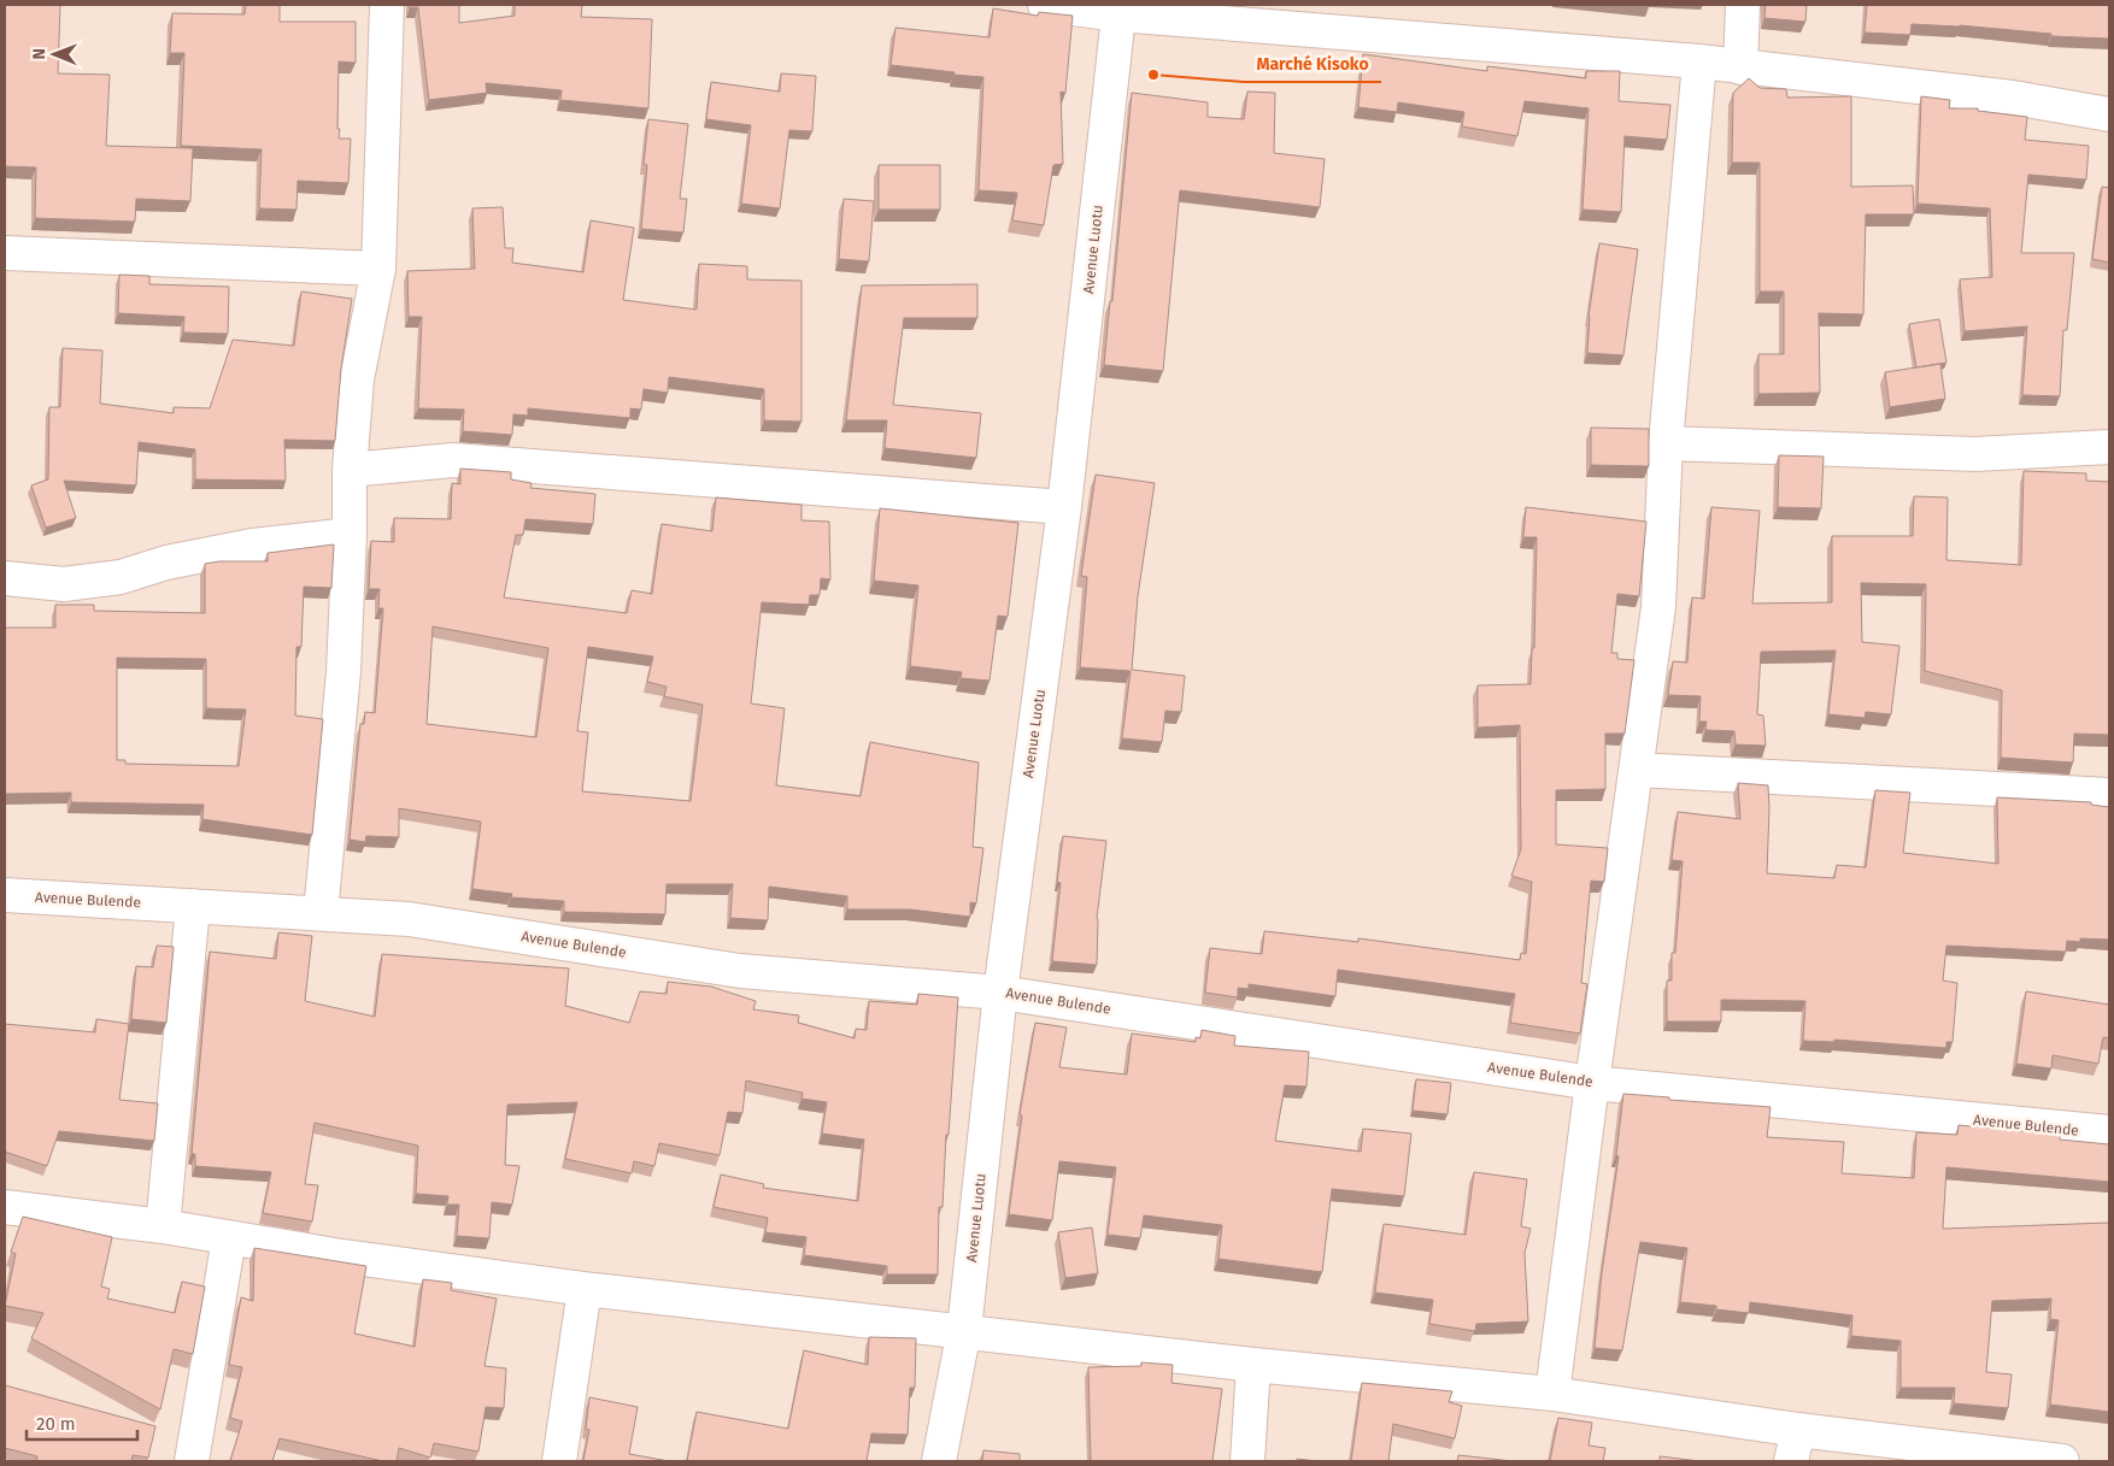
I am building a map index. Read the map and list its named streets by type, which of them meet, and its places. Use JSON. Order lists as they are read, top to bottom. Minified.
{"streets":{"street":["Avenue Luotu","Avenue Bulende"]},"crossings":[["Avenue Luotu","Avenue Bulende"]],"places":["Marché Kisoko"],"scale_bar":"20 m","north":"left"}
